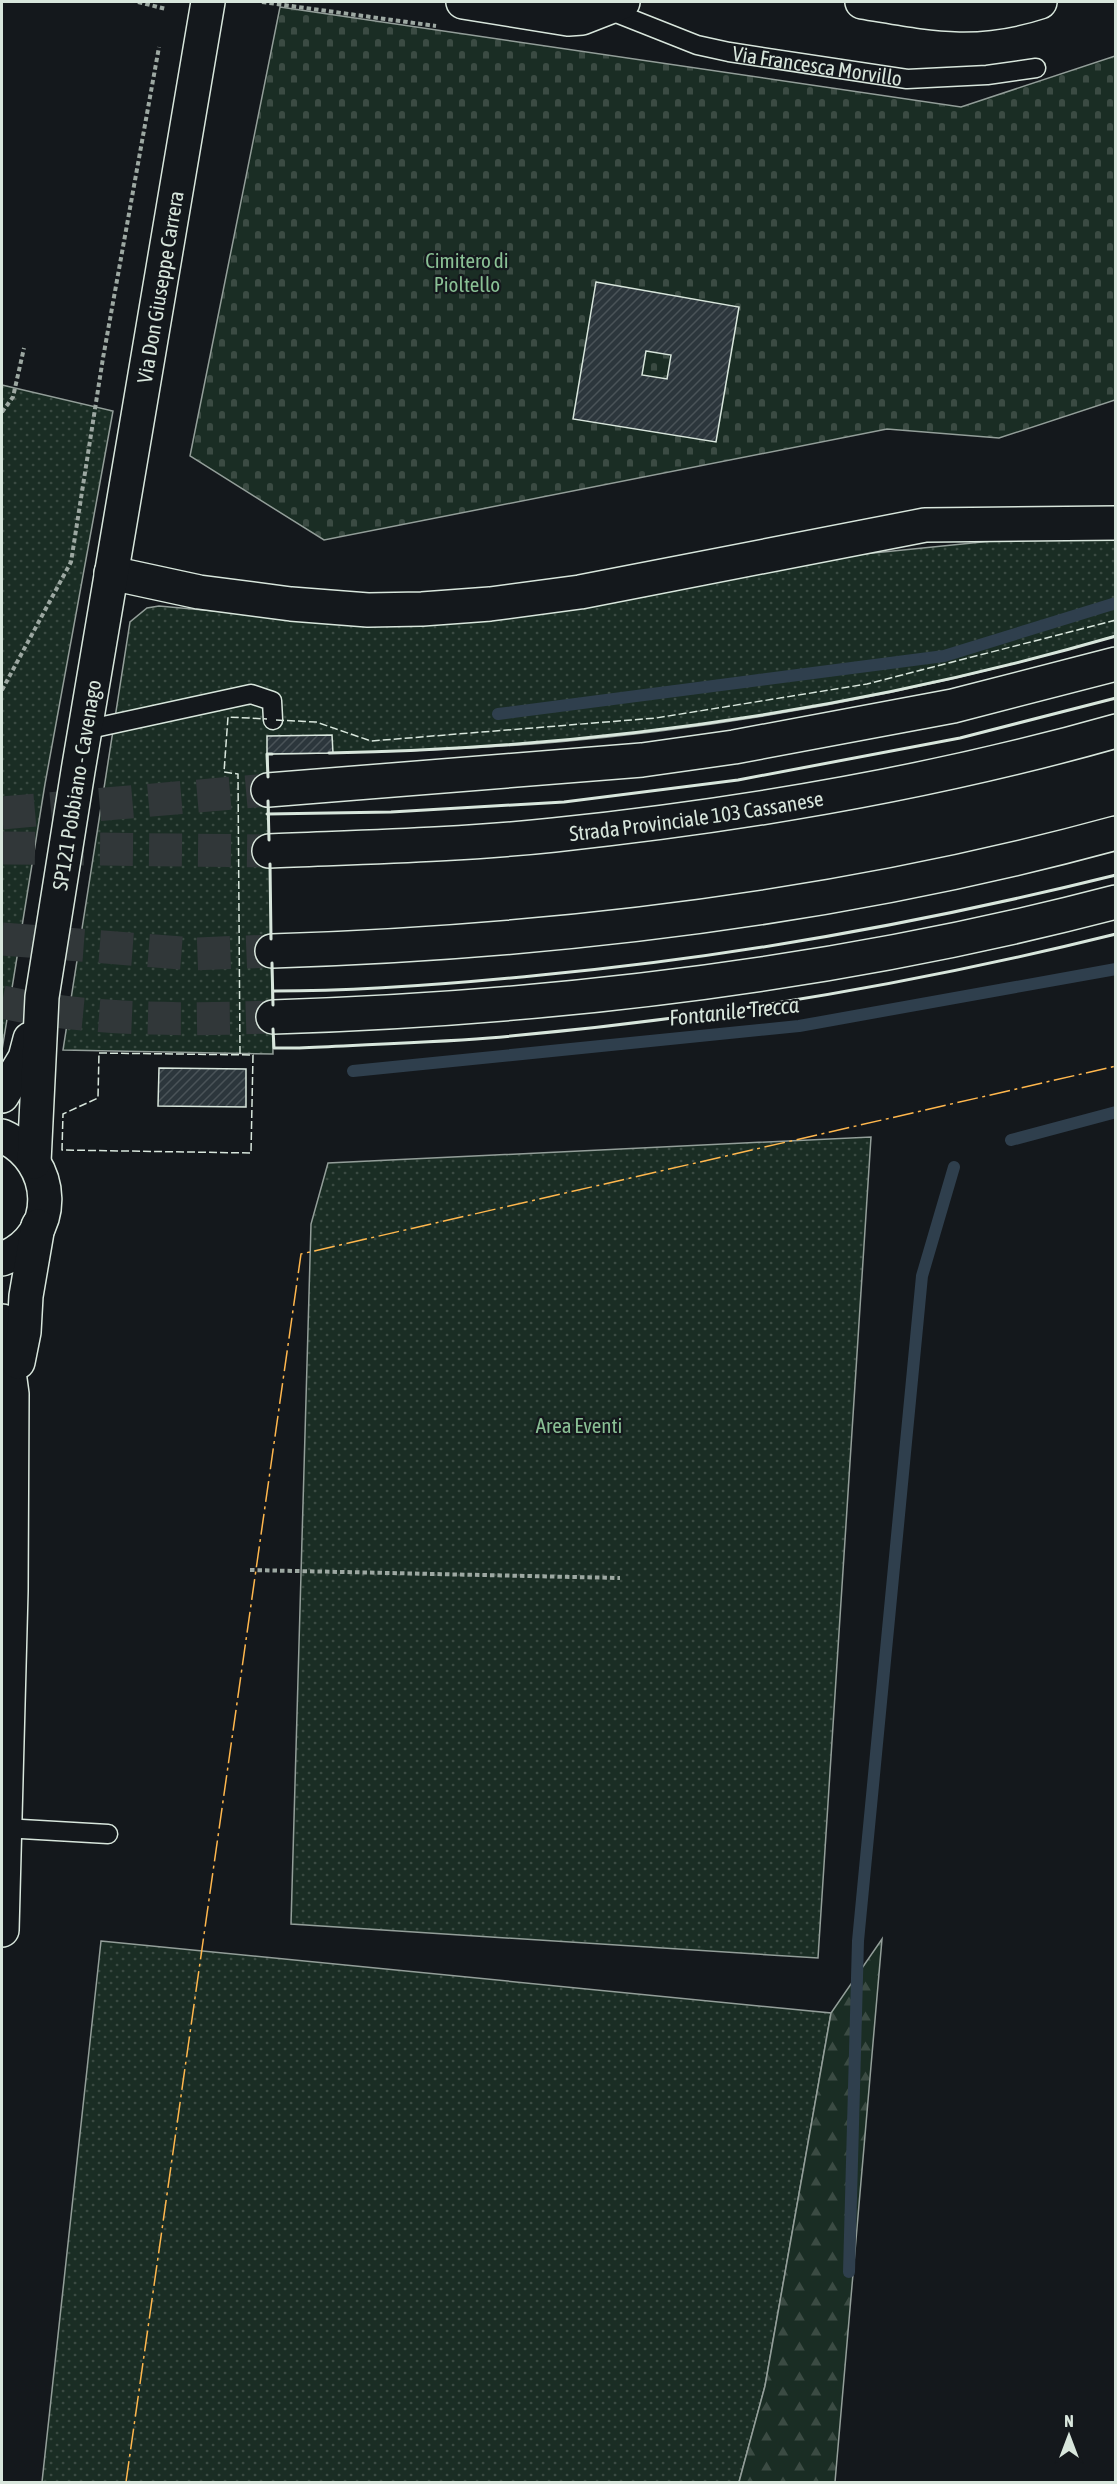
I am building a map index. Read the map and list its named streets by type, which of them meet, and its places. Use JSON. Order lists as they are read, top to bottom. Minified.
{"streets":{"main road":["Via Francesca Morvillo","Via Don Giuseppe Carrera","SP121 Pobbiano - Cavenago","Strada Provinciale 103 Cassanese"]},"crossings":[["Via Don Giuseppe Carrera","SP121 Pobbiano - Cavenago"]],"water":["Fontanile Trecca"],"parks":["Cimitero di Pioltello","Area Eventi"],"north":"top"}
